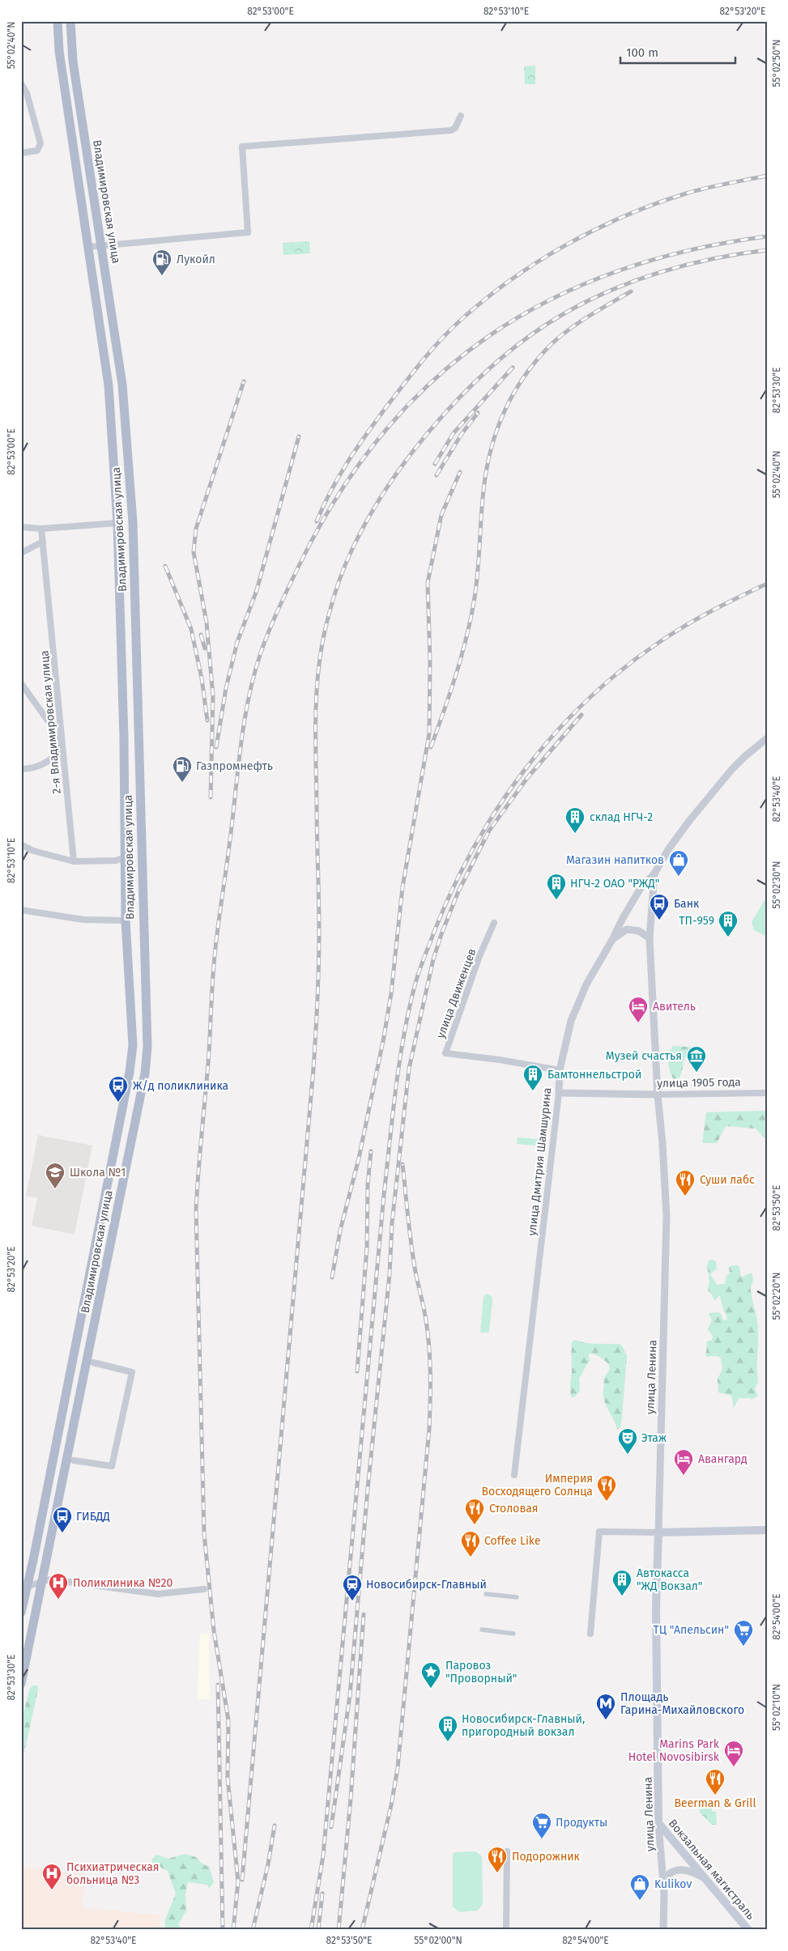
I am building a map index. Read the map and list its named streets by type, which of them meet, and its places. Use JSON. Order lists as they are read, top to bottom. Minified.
{"streets":{"main road":["Владимировская улица","улица Ленина","Вокзальная магистраль"],"street":["2-я Владимировская улица","улица Движенцев","улица 1905 года","улица Дмитрия Шамшурина"]},"crossings":[["улица Движенцев","улица Дмитрия Шамшурина"],["улица 1905 года","улица Дмитрия Шамшурина"],["улица 1905 года","улица Ленина"],["улица Дмитрия Шамшурина","улица Ленина"],["улица Ленина","Вокзальная магистраль"]],"places":{"fuel station":["Лукойл","Газпромнефть"],"building":["склад НГЧ-2","НГЧ-2 ОАО \"РЖД\"","ТП-959","Бамтоннельстрой","Автокасса \"ЖД Вокзал\"","Новосибирск-Главный, пригородный вокзал"],"shop":["Магазин напитков","Kulikov"],"bus stop":["Банк","Ж/д поликлиника","ГИБДД"],"hotel":["Авитель","Авангард","Marins Park Hotel Novosibirsk"],"museum":["Музей счастья"],"school or university":["Школа №1"],"restaurant":["Суши лабс","Империя Восходящего Солнца","Столовая","Coffee Like","Beerman & Grill","Подорожник"],"theatre":["Этаж"],"hospital":["Поликлиника №20","Психиатрическая больница №3"],"station":["Новосибирск-Главный"],"supermarket":["ТЦ \"Апельсин\"","Продукты"],"place":["Паровоз \"Проворный\""],"metro station":["Площадь Гарина-Михайловского"]},"scale_bar":"100 m","coordinates":["82°53'00\"E","82°53'10\"E","82°53'20\"E","55°02'40\"N","55°02'50\"N","82°53'30\"E","82°53'40\"E","55°02'30\"N","82°53'50\"E","55°02'20\"N","82°54'00\"E","55°02'10\"N","55°02'00\"N"]}
